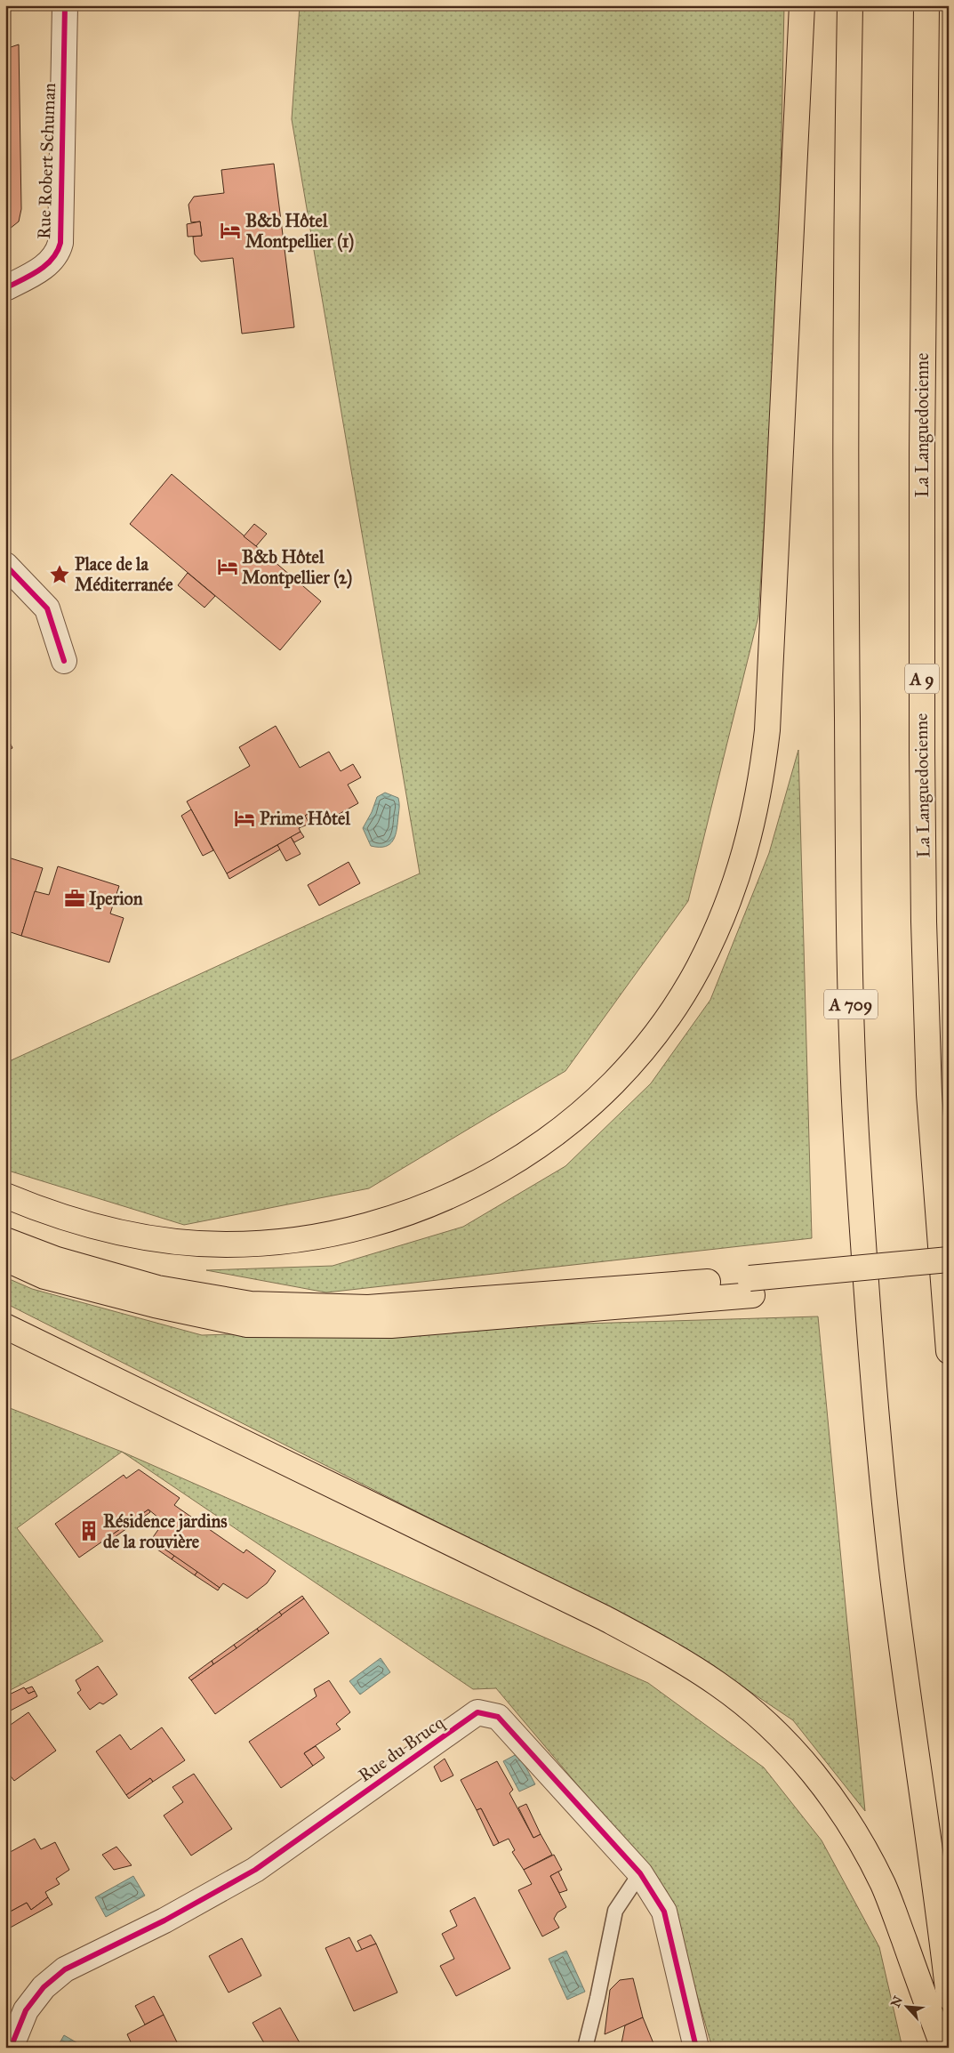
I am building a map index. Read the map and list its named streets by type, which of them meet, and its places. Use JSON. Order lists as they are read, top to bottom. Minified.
{"streets":{"main road":["La Languedocienne","A 9","A 709"],"street":["Rue Robert Schuman","Rue du Brucq"]},"places":{"hotel":["B&b Hôtel Montpellier (1)","B&b Hôtel Montpellier (2)","Prime Hôtel"],"place":["Place de la Méditerranée"],"office":["Iperion"],"building":["Résidence jardins de la rouvière"]},"north":"top left"}
